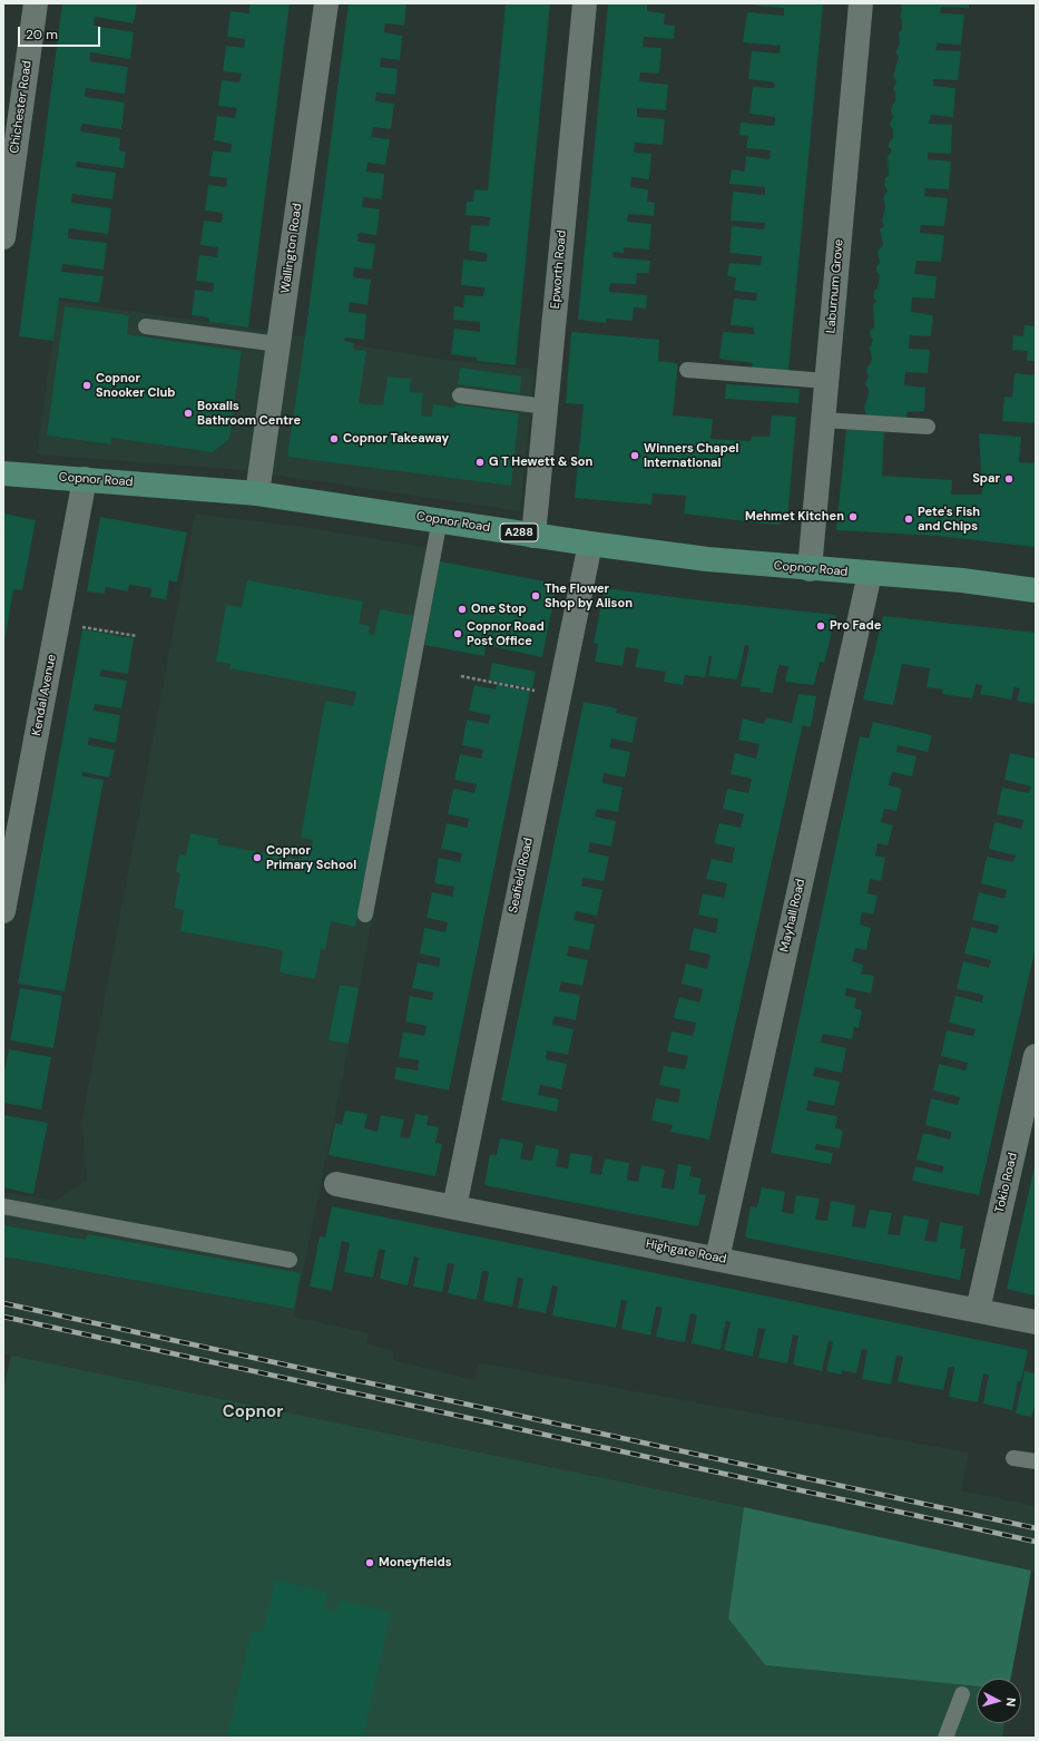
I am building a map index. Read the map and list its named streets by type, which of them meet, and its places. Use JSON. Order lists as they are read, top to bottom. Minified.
{"streets":{"main road":["Copnor Road","A288"],"street":["Chichester Road","Wallington Road","Epworth Road","Laburnum Grove","Kendal Avenue","Seafield Road","Mayhall Road","Tokio Road","Highgate Road"]},"crossings":[["Wallington Road","Copnor Road"],["Epworth Road","Copnor Road"],["Laburnum Grove","Copnor Road"],["Copnor Road","Kendal Avenue"],["Copnor Road","Seafield Road"],["Copnor Road","Mayhall Road"],["Seafield Road","Highgate Road"],["Mayhall Road","Highgate Road"],["Tokio Road","Highgate Road"]],"districts":["Copnor"],"places":["Copnor Snooker Club","Boxalls Bathroom Centre","Copnor Takeaway","Winners Chapel International","G T Hewett & Son","Spar","Mehmet Kitchen","Pete's Fish and Chips","The Flower Shop by Alison","One Stop","Pro Fade","Copnor Road Post Office","Copnor Primary School","Moneyfields"],"scale_bar":"20 m","north":"right"}
